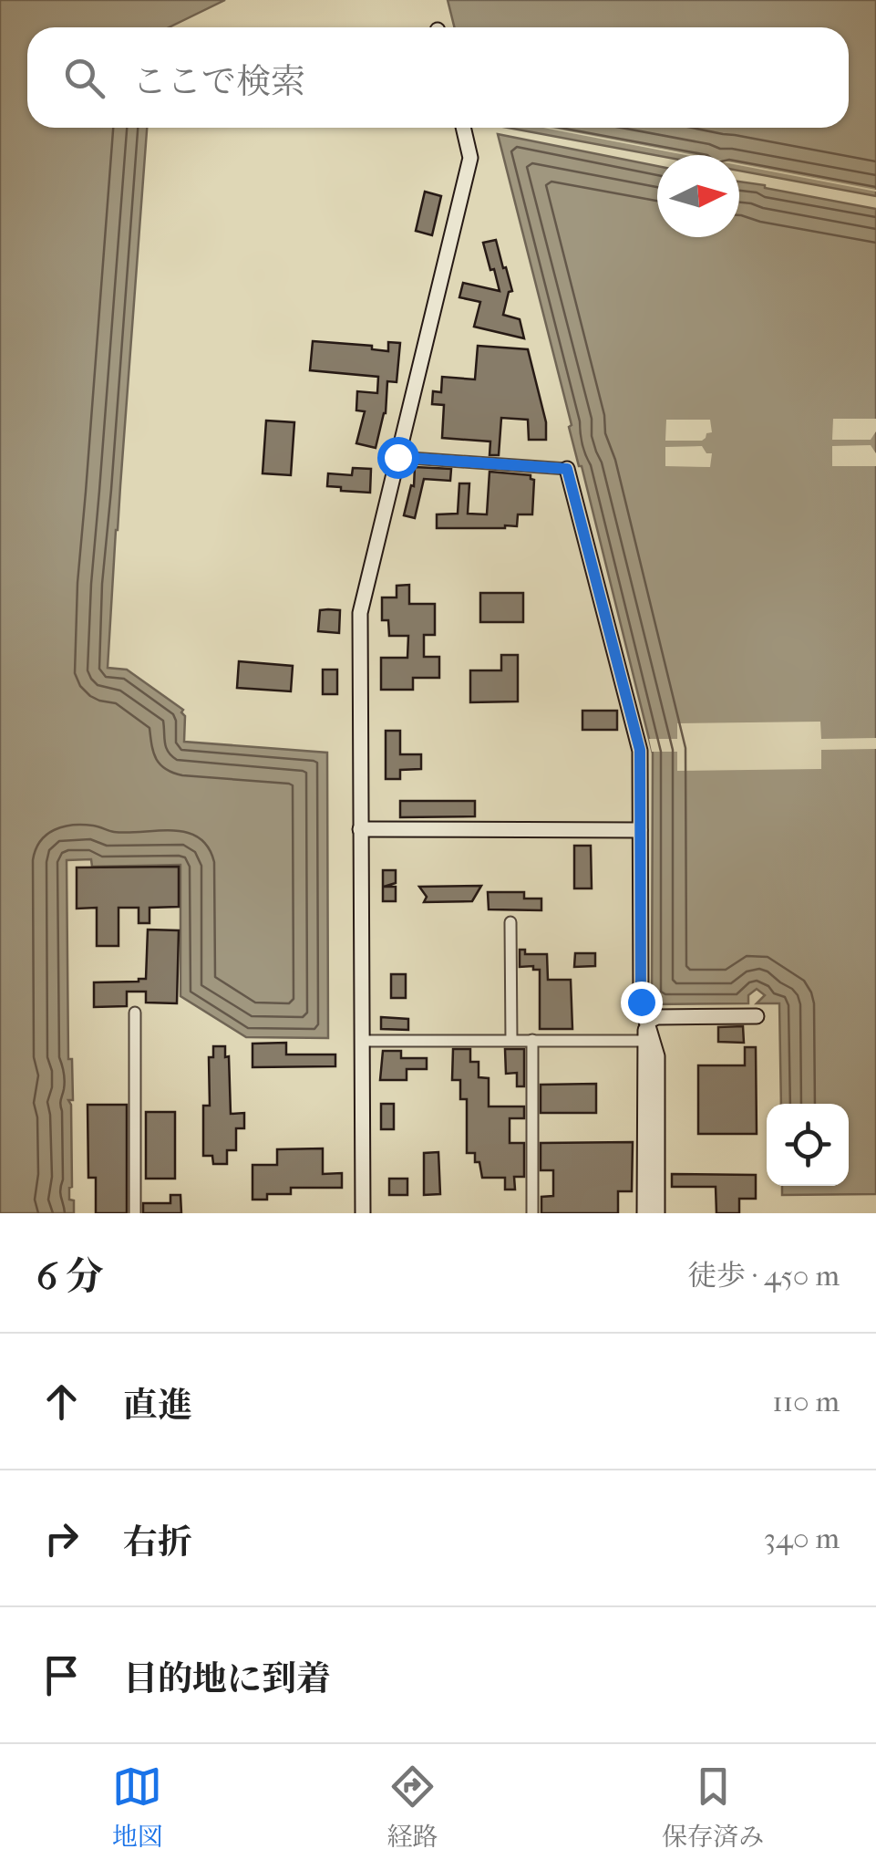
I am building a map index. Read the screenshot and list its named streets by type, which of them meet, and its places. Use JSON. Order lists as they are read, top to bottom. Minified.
{"north":"right","page":{"search":"ここで検索","heading":["6 分","徒歩 · 450 m"],"list":[["直進","110 m"],["右折","340 m"],"目的地に到着"],"nav":["地図","経路","保存済み"]}}
